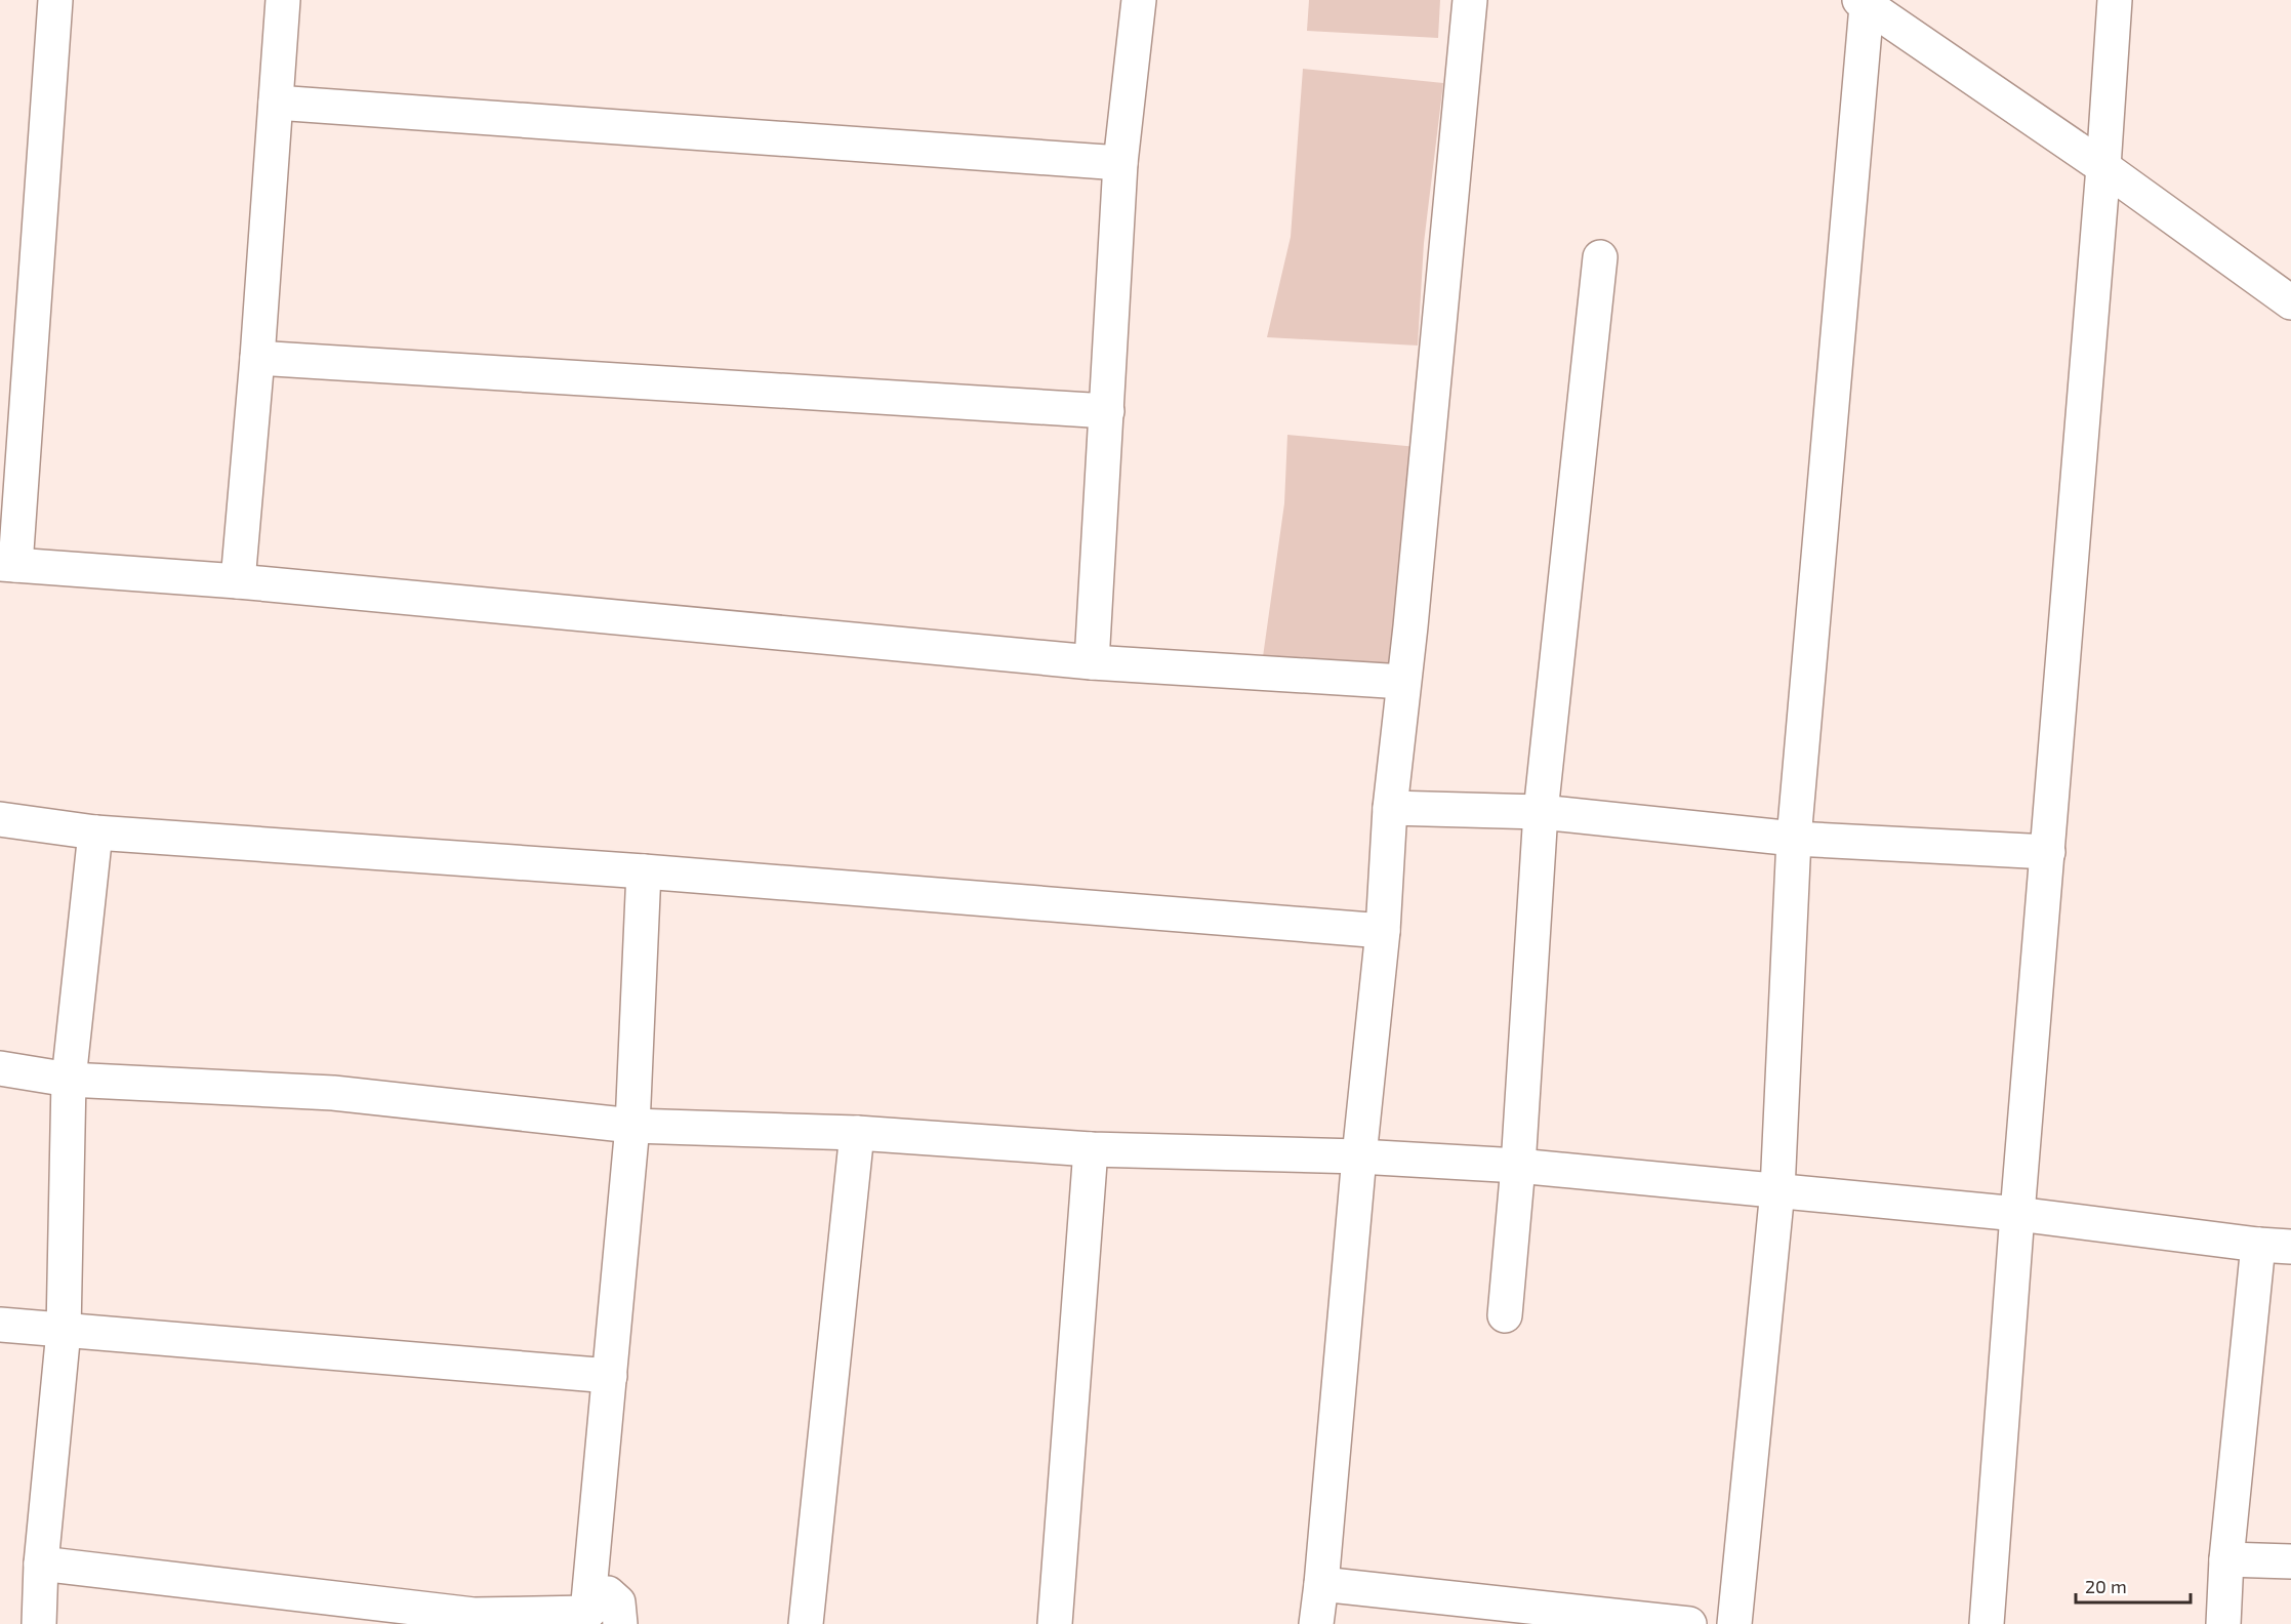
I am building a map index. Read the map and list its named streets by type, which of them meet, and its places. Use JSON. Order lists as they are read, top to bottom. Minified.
{"scale_bar":"20 m"}
